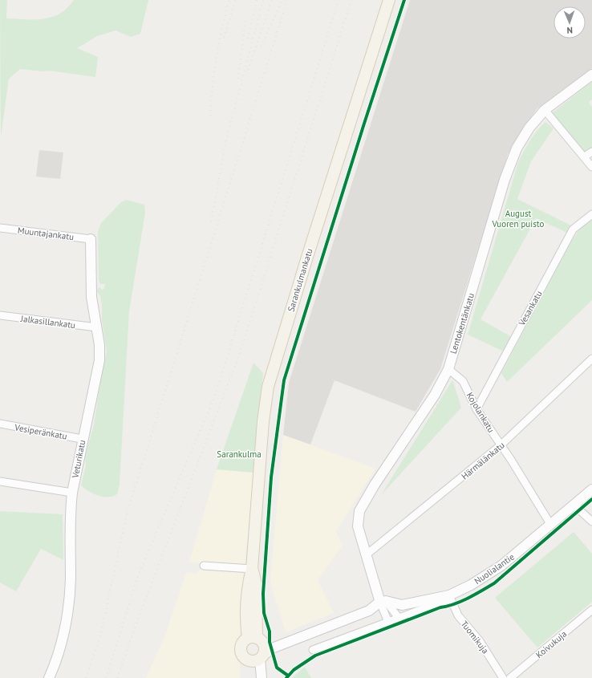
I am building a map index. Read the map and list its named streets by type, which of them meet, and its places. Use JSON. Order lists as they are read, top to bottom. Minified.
{"streets":{"main road":["Sarankulmankatu"],"street":["Muuntajankatu","Vesankatu","Jalkasillankatu","Lentokentänkatu","Kojolankatu","Vesiperänkatu","Veturikatu","Härmälänkatu","Nuolialantie","Tuomikuja","Koivukuja"]},"crossings":[["Muuntajankatu","Veturikatu"],["Vesankatu","Kojolankatu"],["Jalkasillankatu","Veturikatu"],["Lentokentänkatu","Kojolankatu"],["Lentokentänkatu","Härmälänkatu"],["Lentokentänkatu","Nuolialantie"],["Kojolankatu","Härmälänkatu"],["Kojolankatu","Nuolialantie"],["Vesiperänkatu","Veturikatu"],["Nuolialantie","Tuomikuja"]],"parks":["August Vuoren puisto","Sarankulma"],"north":"bottom"}
